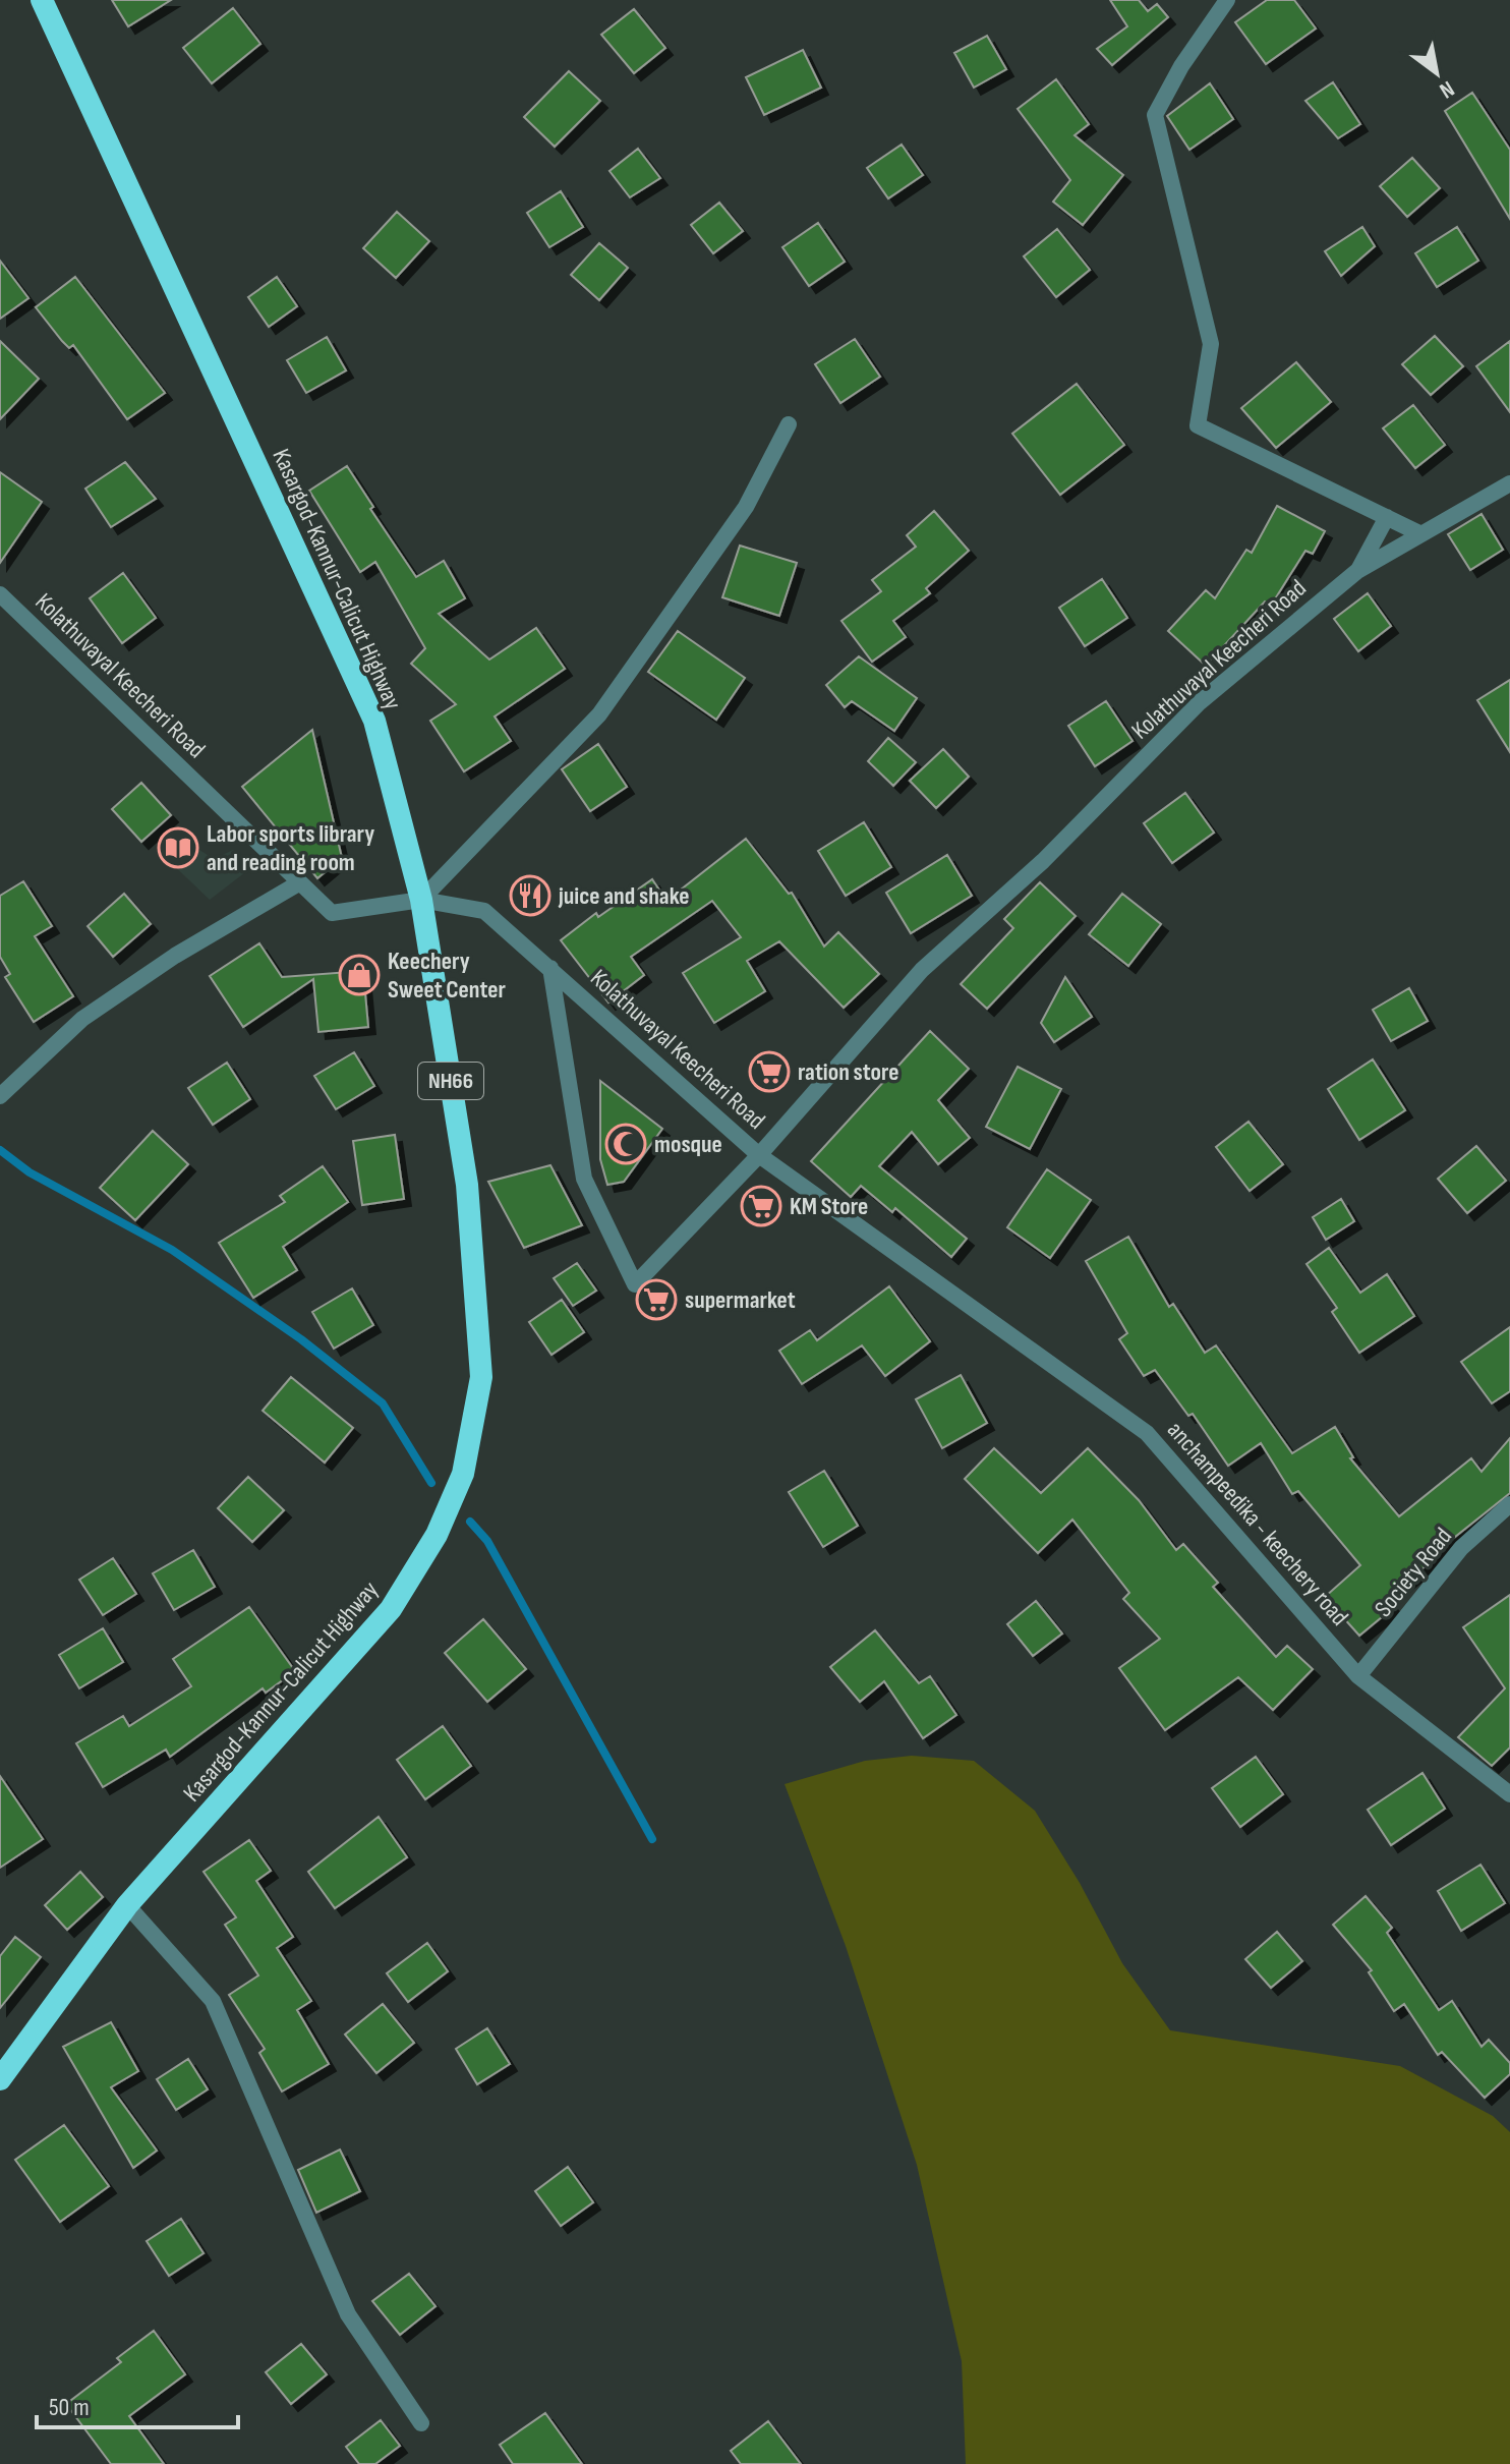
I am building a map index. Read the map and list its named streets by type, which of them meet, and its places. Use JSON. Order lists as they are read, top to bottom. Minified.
{"streets":{"highway":["Kasargod-Kannur-Calicut Highway","NH66"],"street":["Kolathuvayal Keecheri Road","anchampeedika - keechery road","Society Road"]},"crossings":[["Kasargod-Kannur-Calicut Highway","Kolathuvayal Keecheri Road"],["Kolathuvayal Keecheri Road","anchampeedika - keechery road"],["anchampeedika - keechery road","Society Road"]],"places":{"library":["Labor sports library and reading room"],"restaurant":["juice and shake"],"shop":["Keechery Sweet Center"],"supermarket":["ration store","KM Store","supermarket"],"mosque":["mosque"]},"scale_bar":"50 m","north":"bottom right"}
